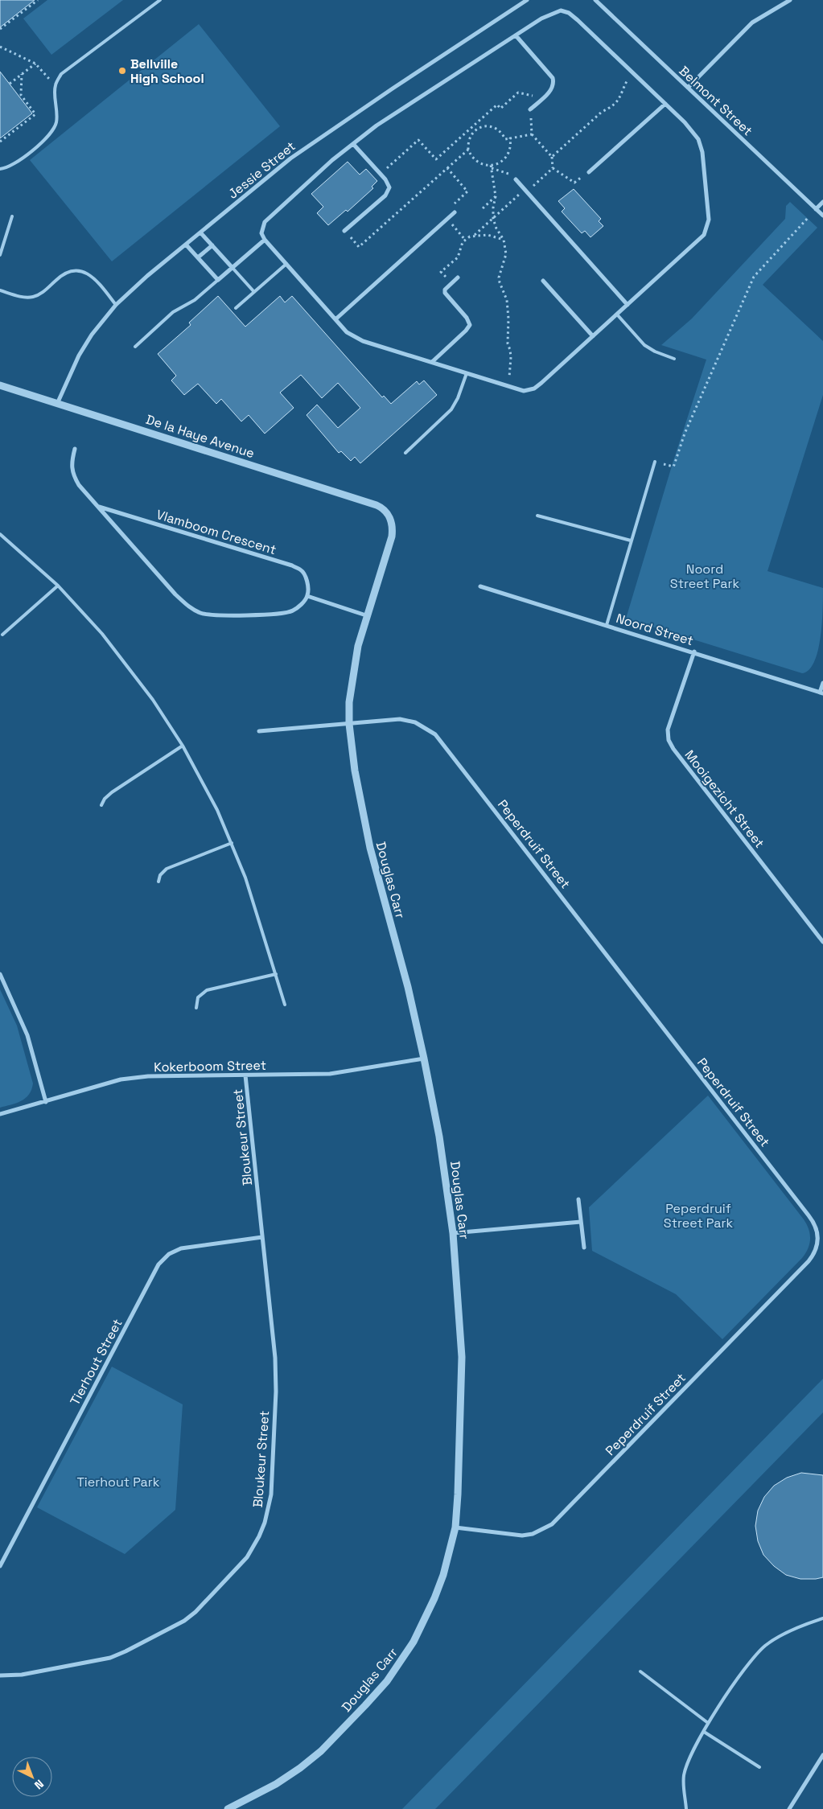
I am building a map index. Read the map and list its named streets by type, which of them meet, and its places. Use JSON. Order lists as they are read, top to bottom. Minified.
{"streets":{"street":["Belmont Street","Jessie Street","De la Haye Avenue","Vlamboom Crescent","Noord Street","Mooigezicht Street","Peperdruif Street","Douglas Carr","Kokerboom Street","Bloukeur Street","Tierhout Street"]},"crossings":[["Jessie Street","De la Haye Avenue"],["De la Haye Avenue","Douglas Carr"],["Noord Street","Mooigezicht Street"],["Peperdruif Street","Douglas Carr"],["Douglas Carr","Kokerboom Street"],["Kokerboom Street","Bloukeur Street"],["Bloukeur Street","Tierhout Street"]],"parks":["Noord Street Park","Peperdruif Street Park","Tierhout Park"],"places":["Bellville High School"],"north":"bottom right"}
